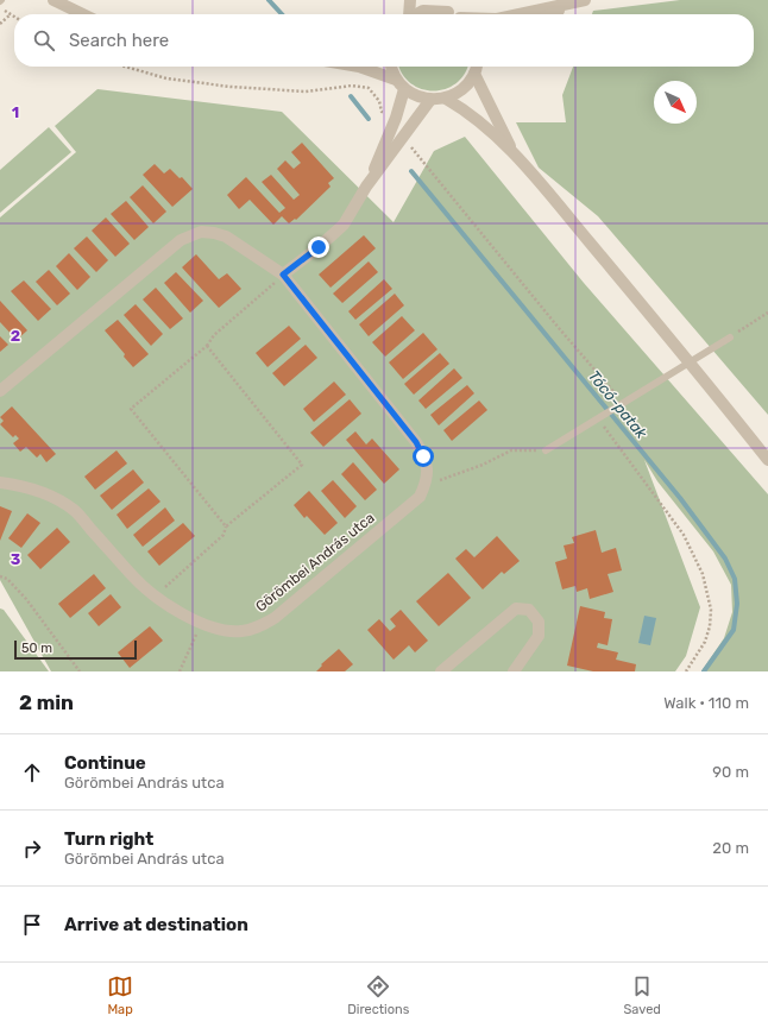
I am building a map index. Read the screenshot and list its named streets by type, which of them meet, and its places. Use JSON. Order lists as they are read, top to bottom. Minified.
{"streets":{"street":["Görömbei András utca"]},"water":["Tócó-patak"],"scale_bar":"50 m","north":"bottom right","page":{"search":"Search here","scale":"50 m","heading":["2 min","Walk · 110 m"],"list":[["Continue","Görömbei András utca","90 m"],["Turn right","Görömbei András utca","20 m"],"Arrive at destination"],"nav":["Map","Directions","Saved"]},"grid":{"rows":["1","2","3"]}}
